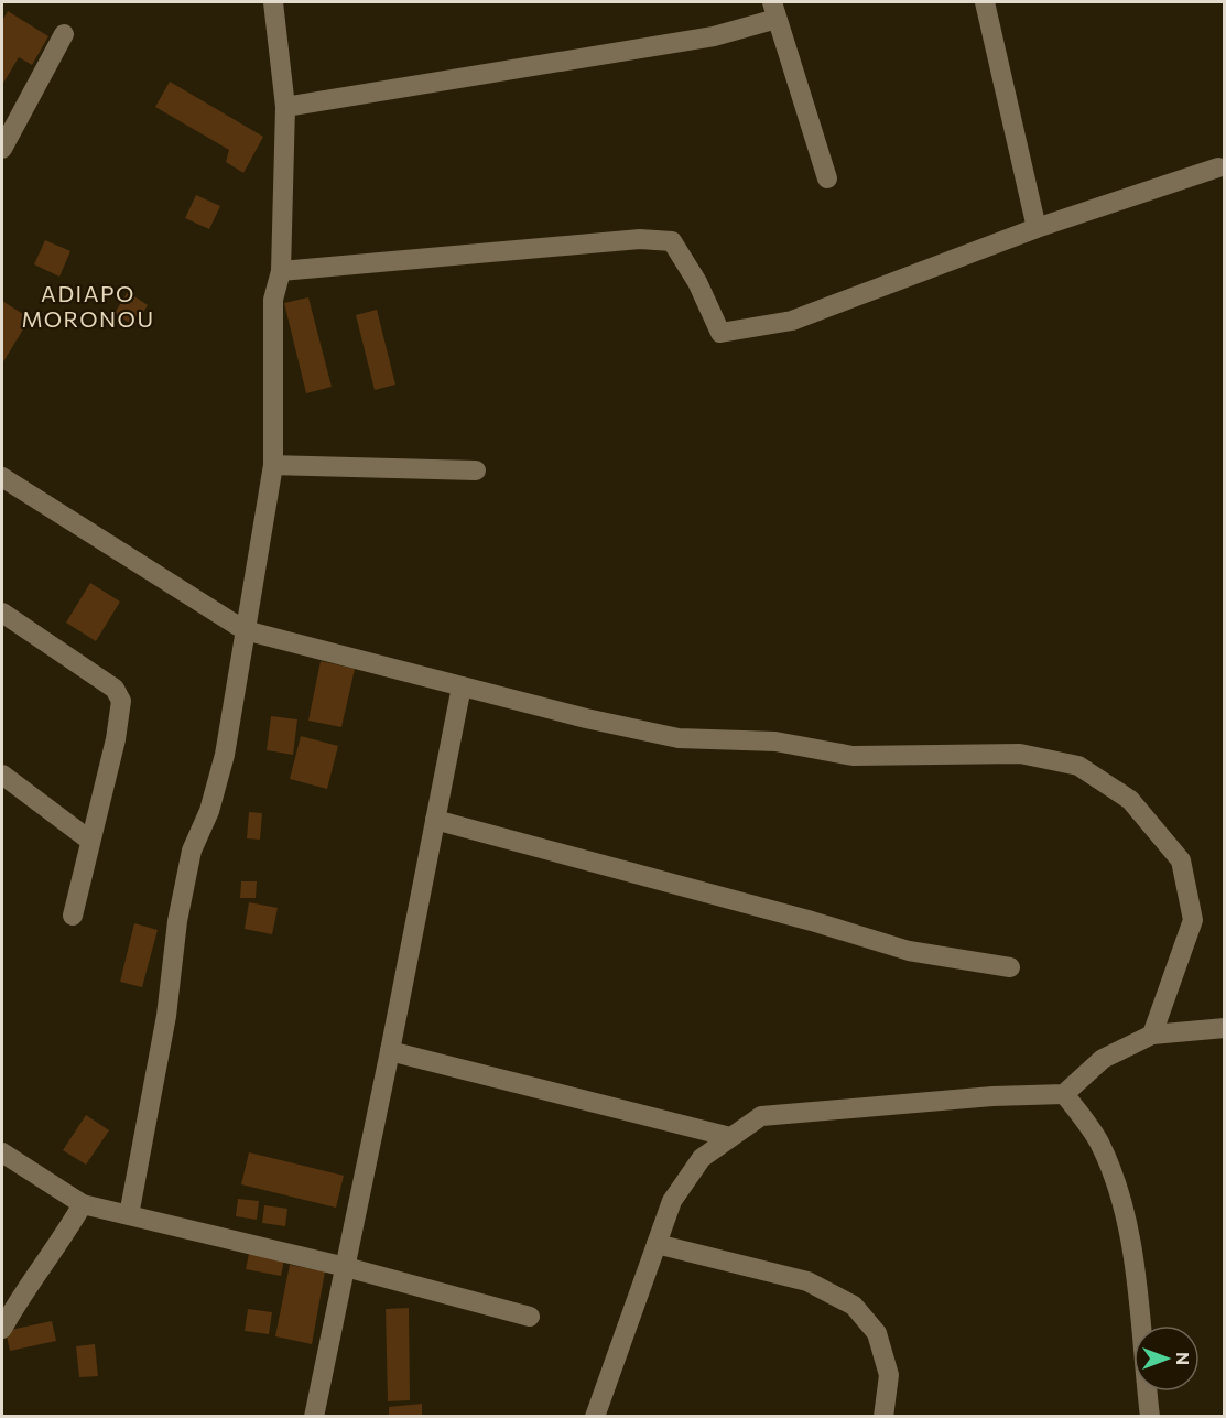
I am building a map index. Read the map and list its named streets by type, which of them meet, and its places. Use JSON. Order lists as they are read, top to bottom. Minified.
{"districts":["ADIAPO MORONOU"],"north":"right"}
